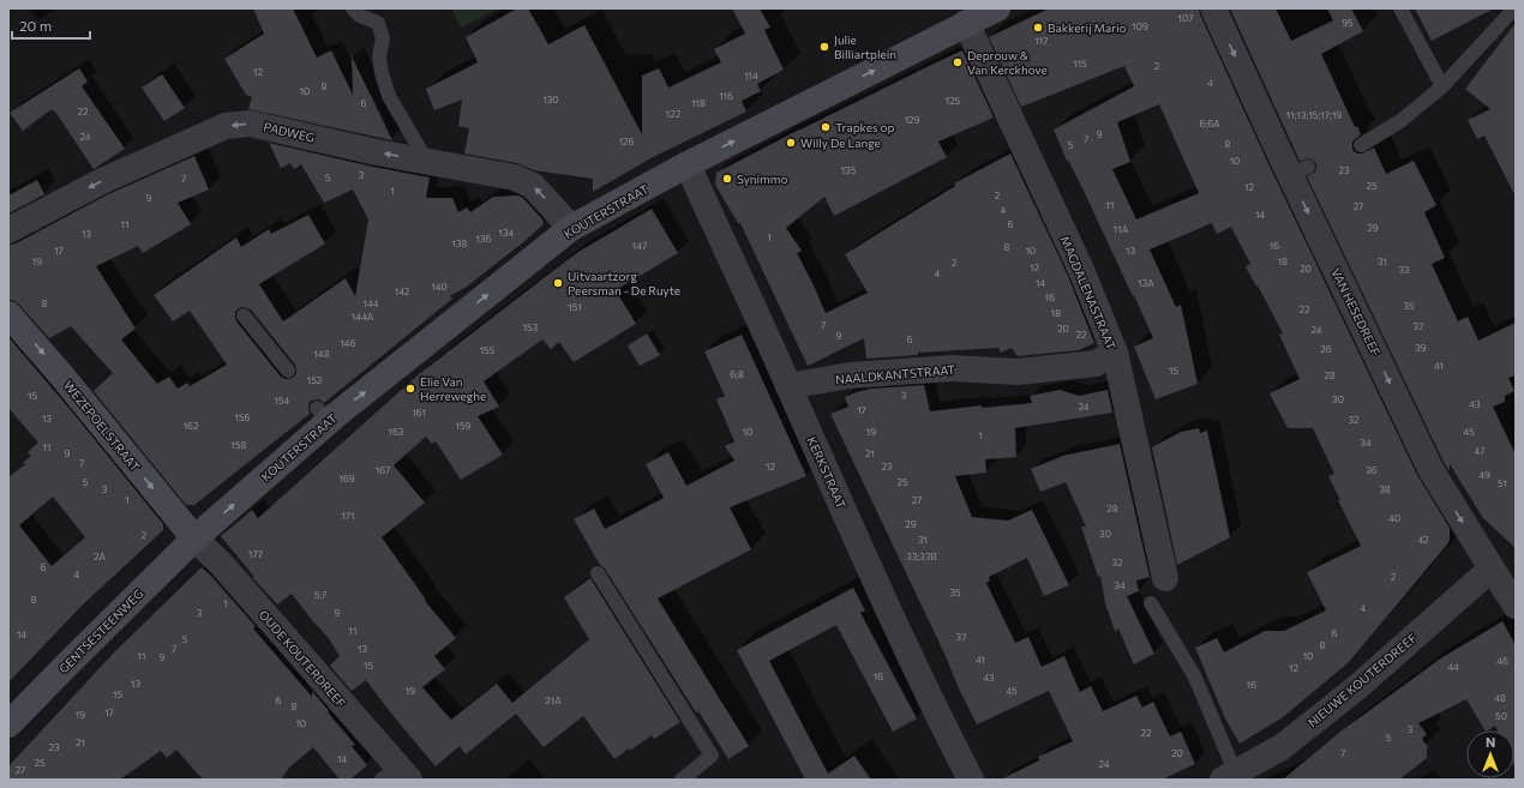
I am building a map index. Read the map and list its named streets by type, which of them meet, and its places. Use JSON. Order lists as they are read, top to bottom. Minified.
{"streets":{"street":["PADWEG","KOUTERSTRAAT","MAGDALENASTRAAT","VAN HESEDREEF","NAALDKANTSTRAAT","WEZEPOELSTRAAT","KERKSTRAAT","GENTSESTEENWEG","OUDE KOUTERDREEF","NIEUWE KOUTERDREEF"]},"crossings":[["PADWEG","KOUTERSTRAAT"],["KOUTERSTRAAT","MAGDALENASTRAAT"],["KOUTERSTRAAT","WEZEPOELSTRAAT"],["KOUTERSTRAAT","KERKSTRAAT"],["KOUTERSTRAAT","GENTSESTEENWEG"],["KOUTERSTRAAT","OUDE KOUTERDREEF"],["MAGDALENASTRAAT","NAALDKANTSTRAAT"],["VAN HESEDREEF","NIEUWE KOUTERDREEF"],["NAALDKANTSTRAAT","KERKSTRAAT"],["WEZEPOELSTRAAT","GENTSESTEENWEG"],["WEZEPOELSTRAAT","OUDE KOUTERDREEF"],["GENTSESTEENWEG","OUDE KOUTERDREEF"]],"one_way":["PADWEG","KOUTERSTRAAT","VAN HESEDREEF","WEZEPOELSTRAAT"],"places":["Bakkerij Mario","Julie Billiartplein","Deprouw & Van Kerckhove","Trapkes op","Willy De Lange","Synimmo","Uitvaartzorg Peersman - De Ruyte","Elie Van Herreweghe"],"house_numbers":["107","95","109","117","115","2","12","114","4","8","10","116","130","125","6","118","22","122","11;13;15;17;19","129","6;6A","9","24","7","126","8","5","10","135","23","3","5","7","25","12","1","2","9","11","27","4","14","11","6","29","11A","134","13","1","136","138","147","16","8","17","10","13","19","18","31","2","12","20","33","4","14","13A","140","142","16","8","144","35","151","22","18","144A","7","37","153","20","24","22","9","6","146","39","26","155","148","41","15","6;8","28","152","15","3","30","154","43","24","17","161","156","13","32","162","159","163","10","19","45","1","34","158","11","47","9","21","7","12","23","167","36","49","169","5","25","51","3","38","1","27","28","171","40","29","30","2","31","42","177","2A","33;33B","32","6","4","2","34","35","5;7","8","1","4","3","9","11","6","14","37","5","8","7","13","11","10","9","41","46","15","44","12","16","43","13","16","19","45","15","48","6","21A","8","17","19","50","10","3","22","5","21","23","20","7","14","25","24","27"],"scale_bar":"20 m","north":"top"}
